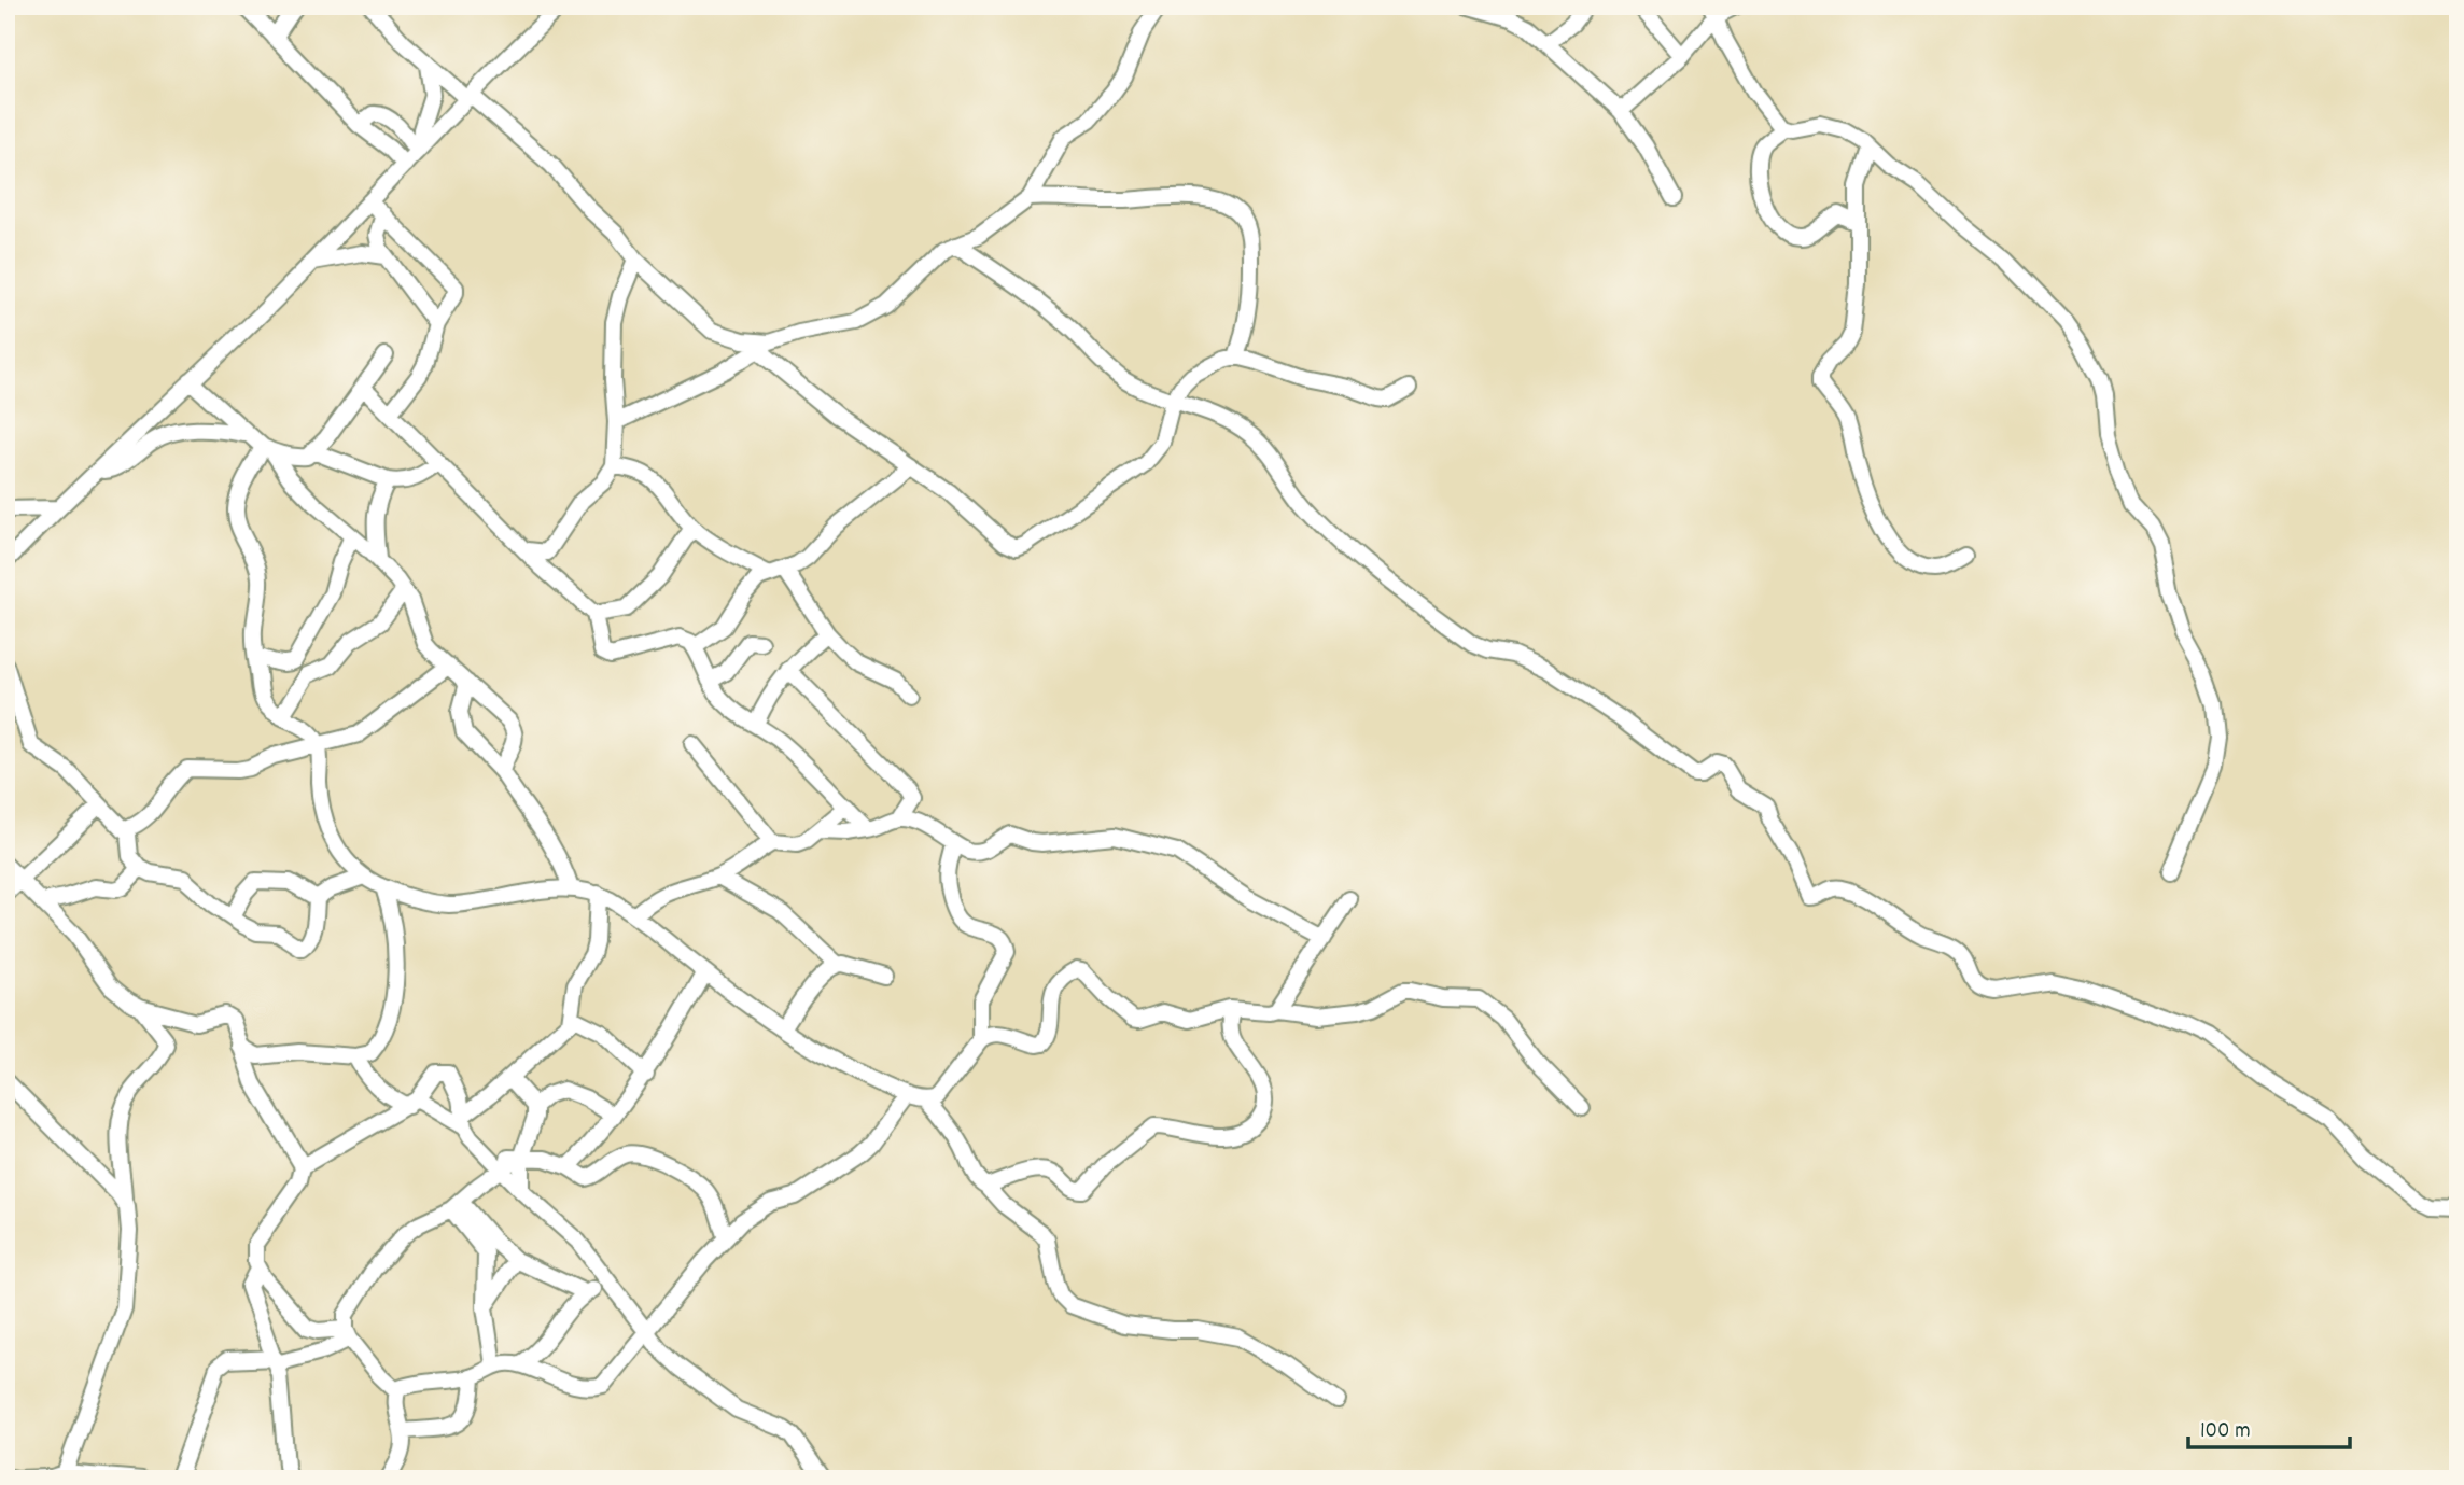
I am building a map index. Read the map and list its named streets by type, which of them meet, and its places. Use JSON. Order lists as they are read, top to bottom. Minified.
{"scale_bar":"100 m"}
